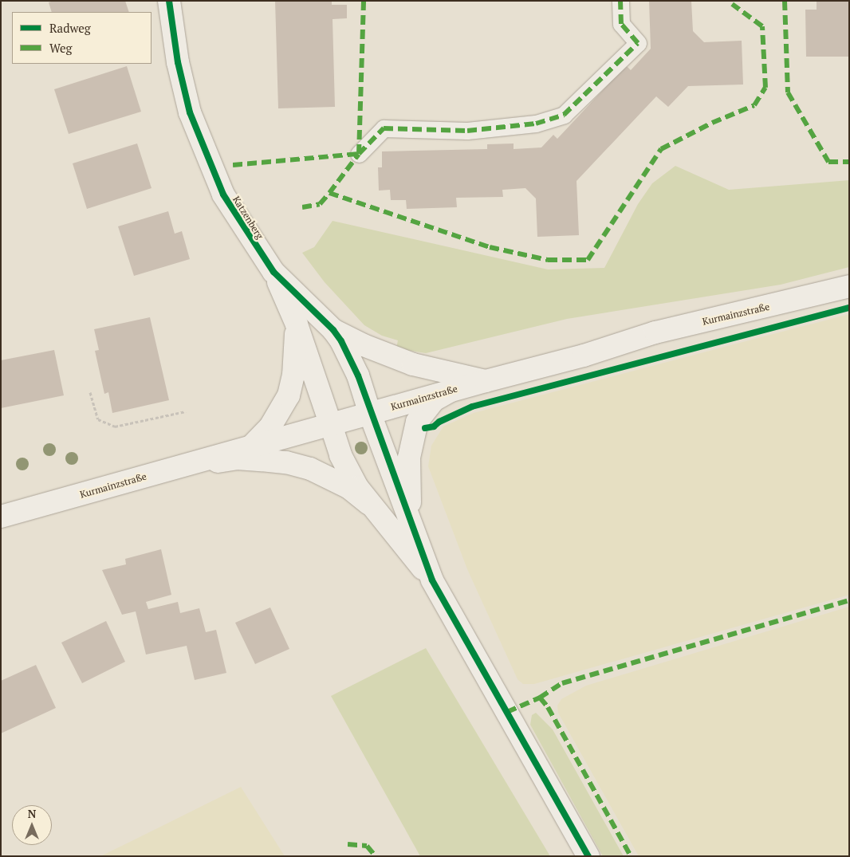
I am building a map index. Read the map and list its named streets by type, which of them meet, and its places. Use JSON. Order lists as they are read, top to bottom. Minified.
{"streets":{"street":["Katzenberg","Kurmainzstraße"]},"crossings":[["Katzenberg","Kurmainzstraße"]],"legend":["Radweg","Weg"],"north":"top"}
